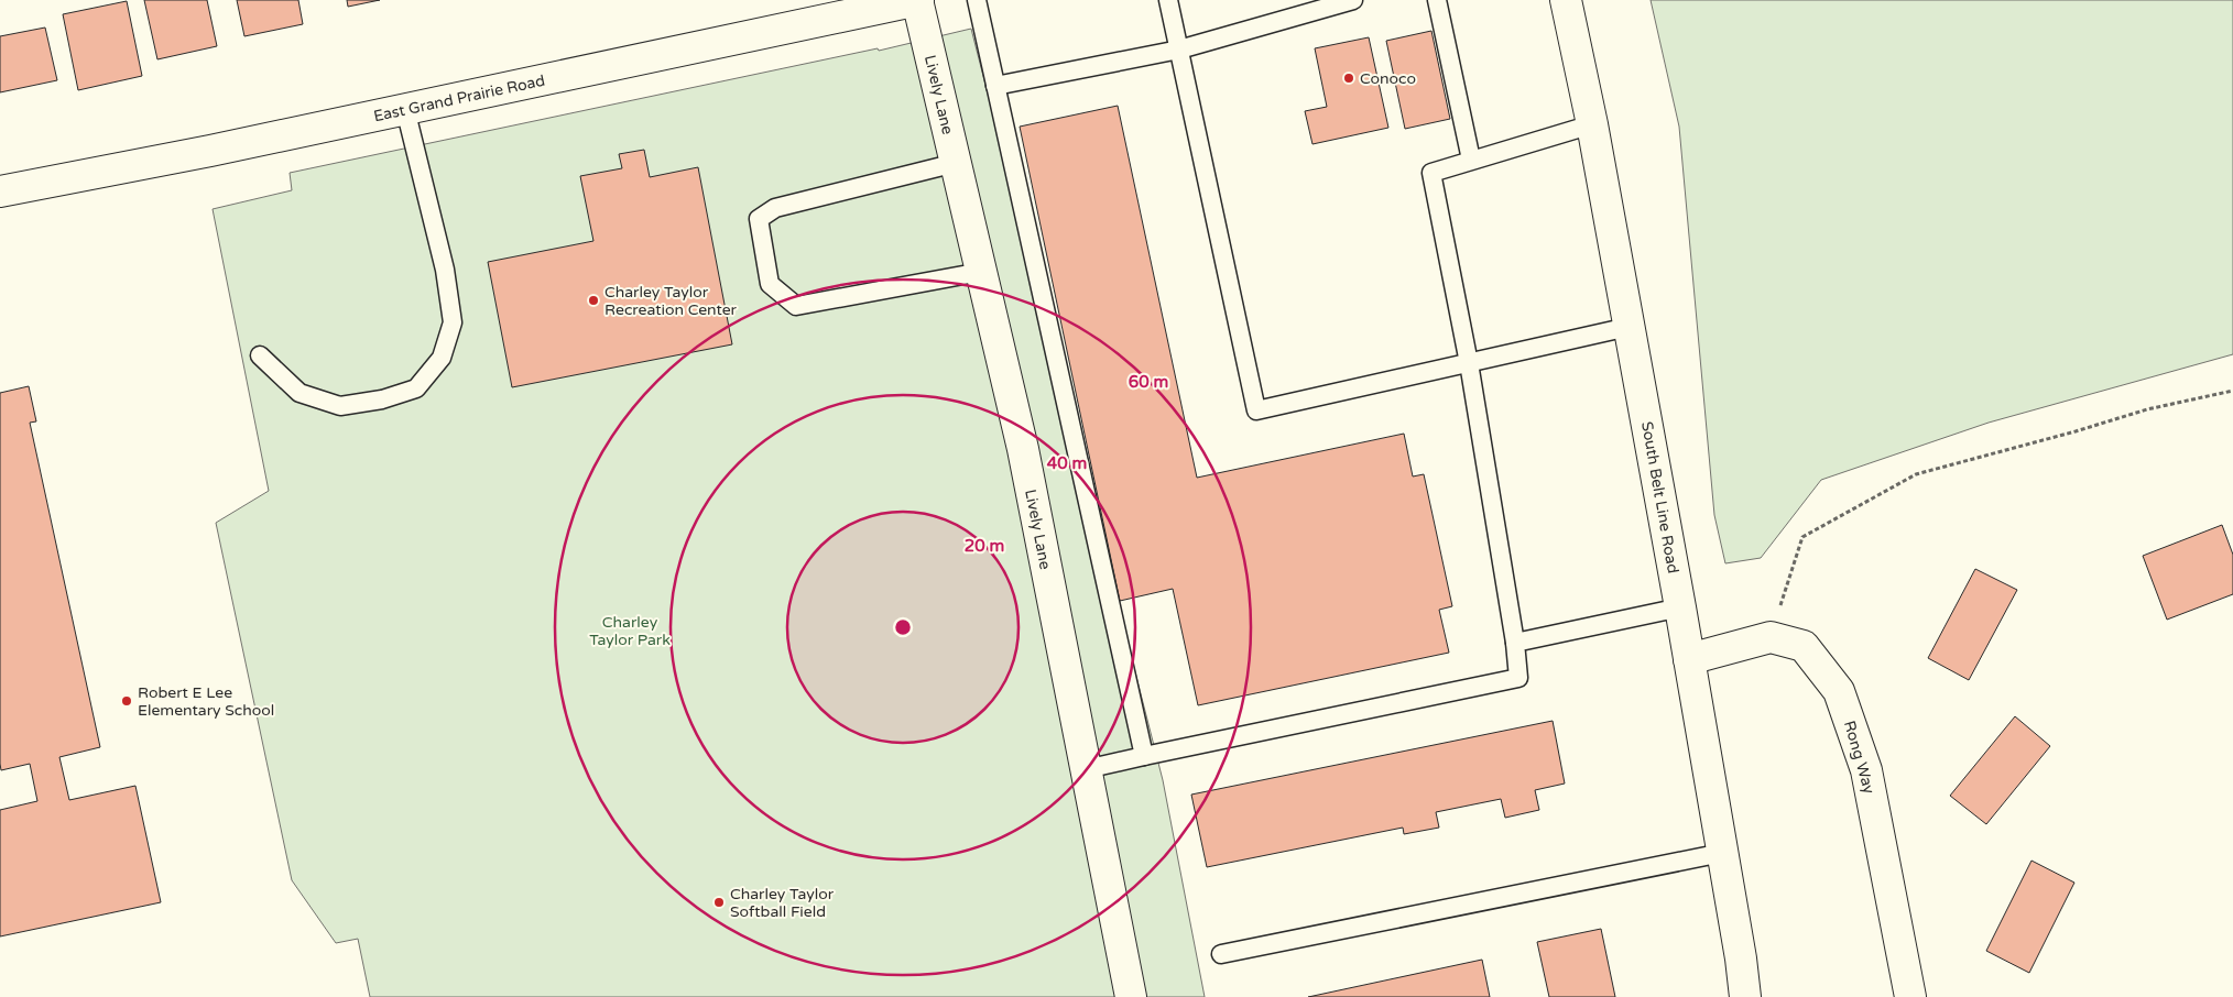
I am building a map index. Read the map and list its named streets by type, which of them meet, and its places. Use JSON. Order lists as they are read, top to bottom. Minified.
{"streets":{"street":["Lively Lane","East Grand Prairie Road","South Belt Line Road","Rong Way"]},"crossings":[["Lively Lane","East Grand Prairie Road"]],"parks":["Charley Taylor Park"],"places":["Conoco","Charley Taylor Recreation Center","Robert E Lee Elementary School","Charley Taylor Softball Field"],"rings":["60 m","40 m","20 m"]}
